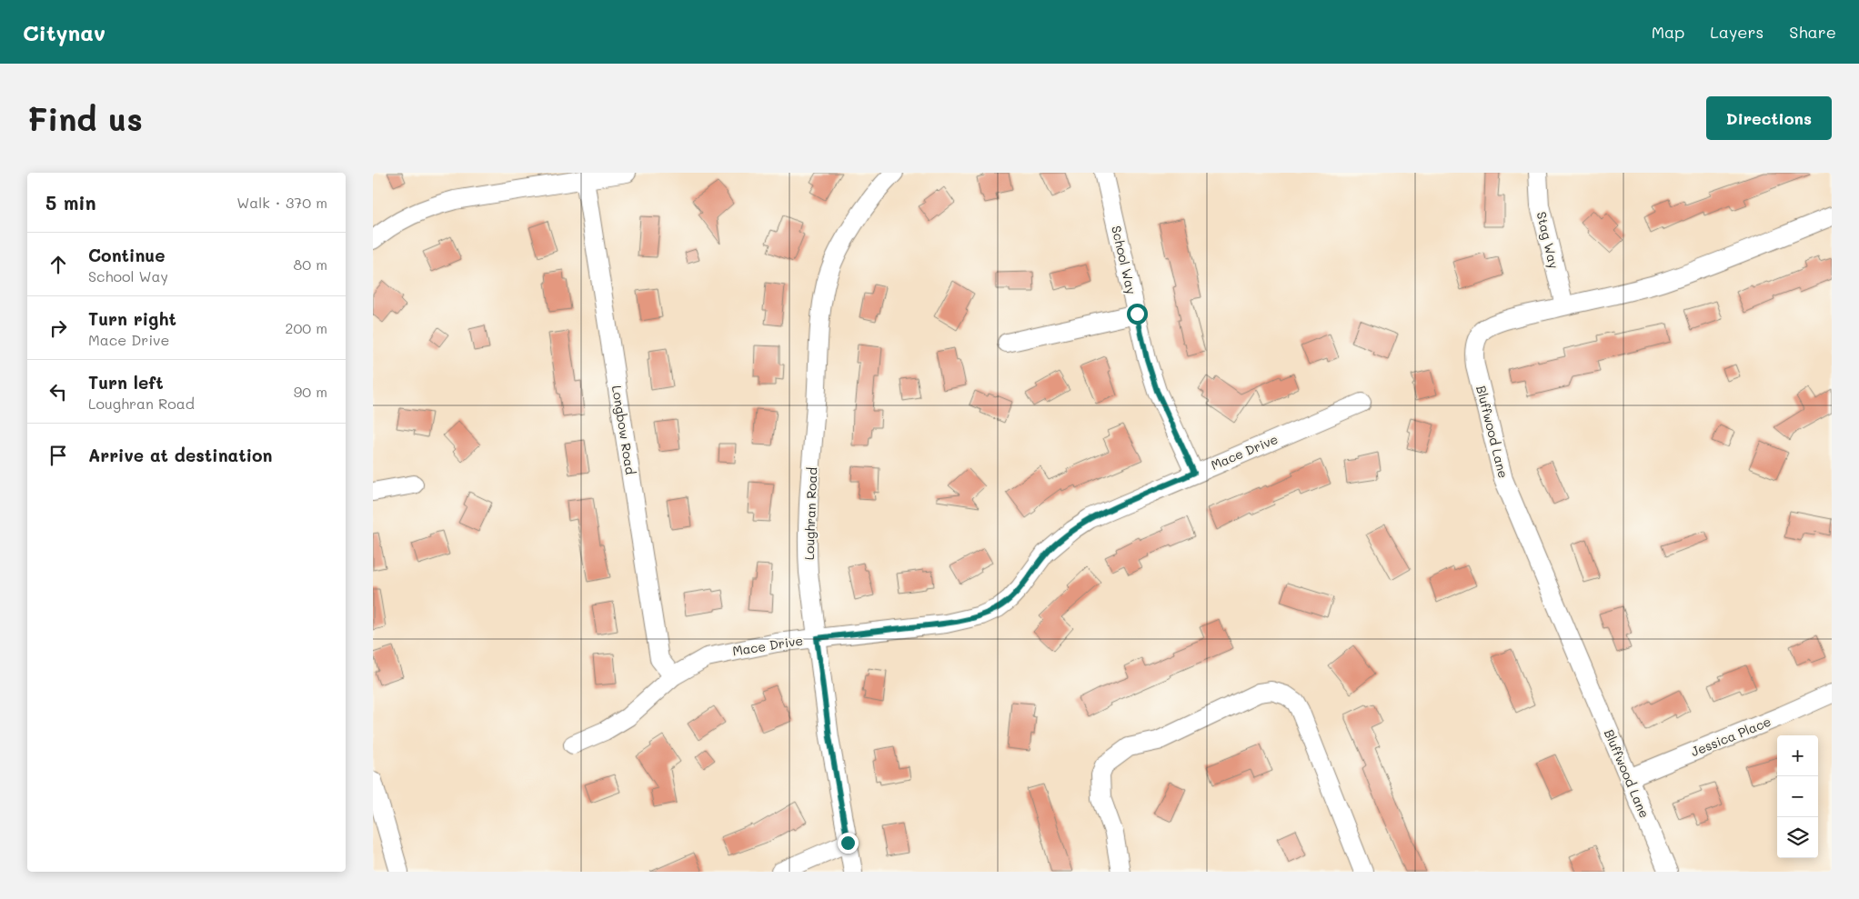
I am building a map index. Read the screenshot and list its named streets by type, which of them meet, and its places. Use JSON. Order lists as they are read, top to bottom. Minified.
{"streets":{"street":["Stag Way","School Way","Longbow Road","Bluffwood Lane","Mace Drive","Loughran Road","Jessica Place"]},"crossings":[["Stag Way","Bluffwood Lane"],["School Way","Mace Drive"],["Longbow Road","Mace Drive"],["Bluffwood Lane","Jessica Place"],["Mace Drive","Loughran Road"]],"page":{"header":"Citynav","nav":["Map","Layers","Share"],"buttons":"Directions","title":"Find us","heading":["5 min","Walk · 370 m"],"list":[["Continue","School Way","80 m"],["Turn right","Mace Drive","200 m"],["Turn left","Loughran Road","90 m"],"Arrive at destination"],"map_buttons":["+","−"]}}
